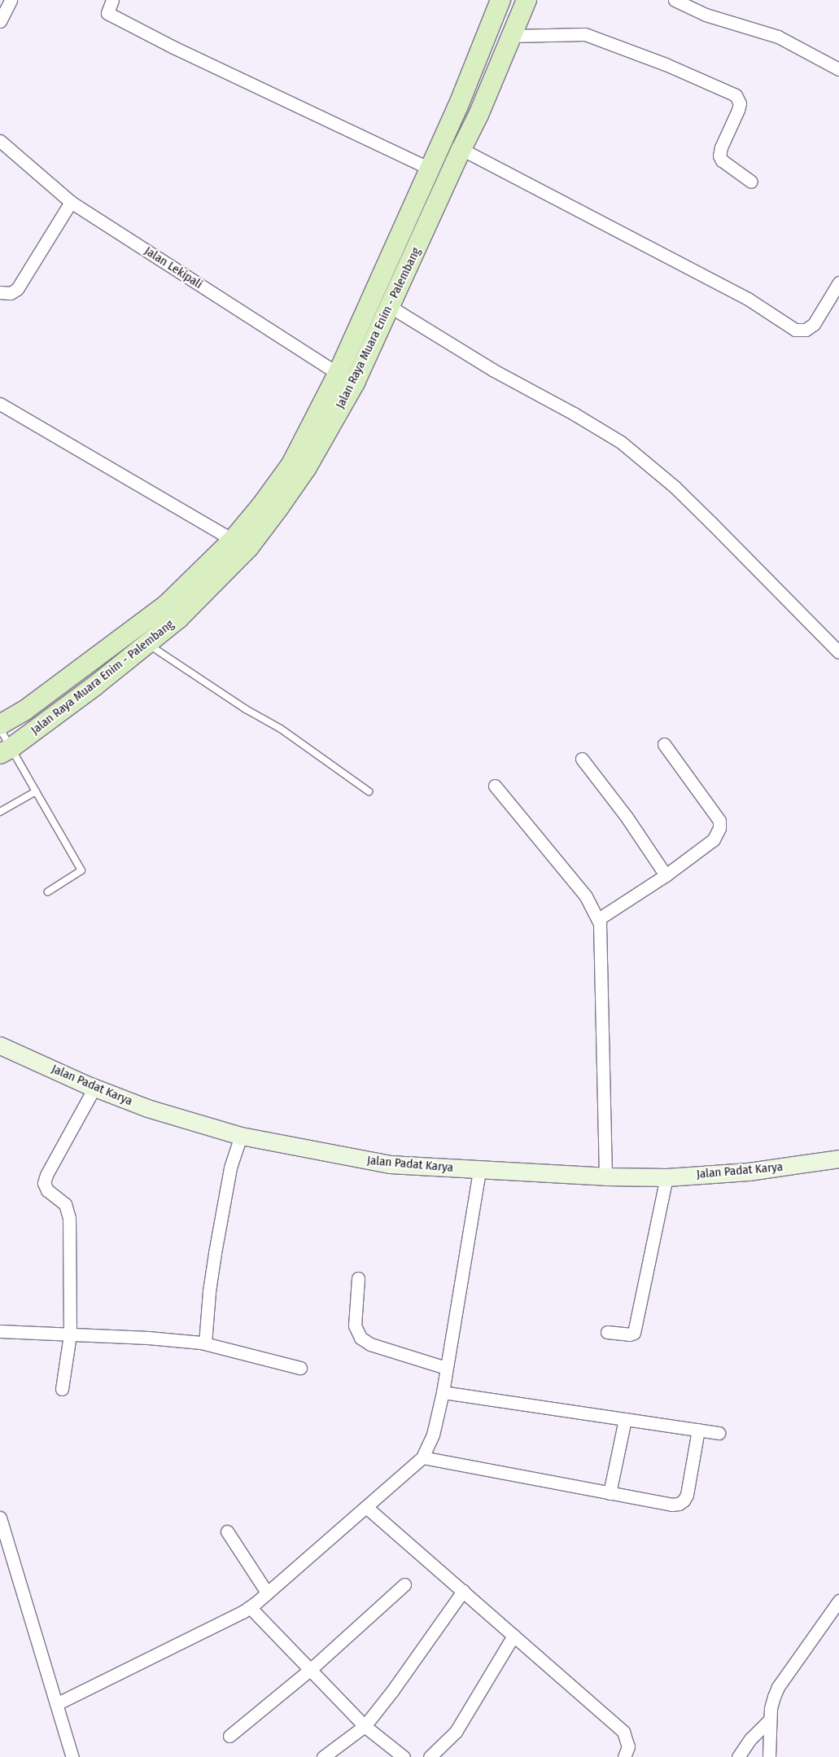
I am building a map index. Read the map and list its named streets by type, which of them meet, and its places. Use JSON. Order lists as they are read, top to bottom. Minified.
{"streets":{"main road":["Jalan Raya Muara Enim - Palembang"],"street":["Jalan Lekipali","Jalan Padat Karya"]},"crossings":[["Jalan Lekipali","Jalan Raya Muara Enim - Palembang"]]}
